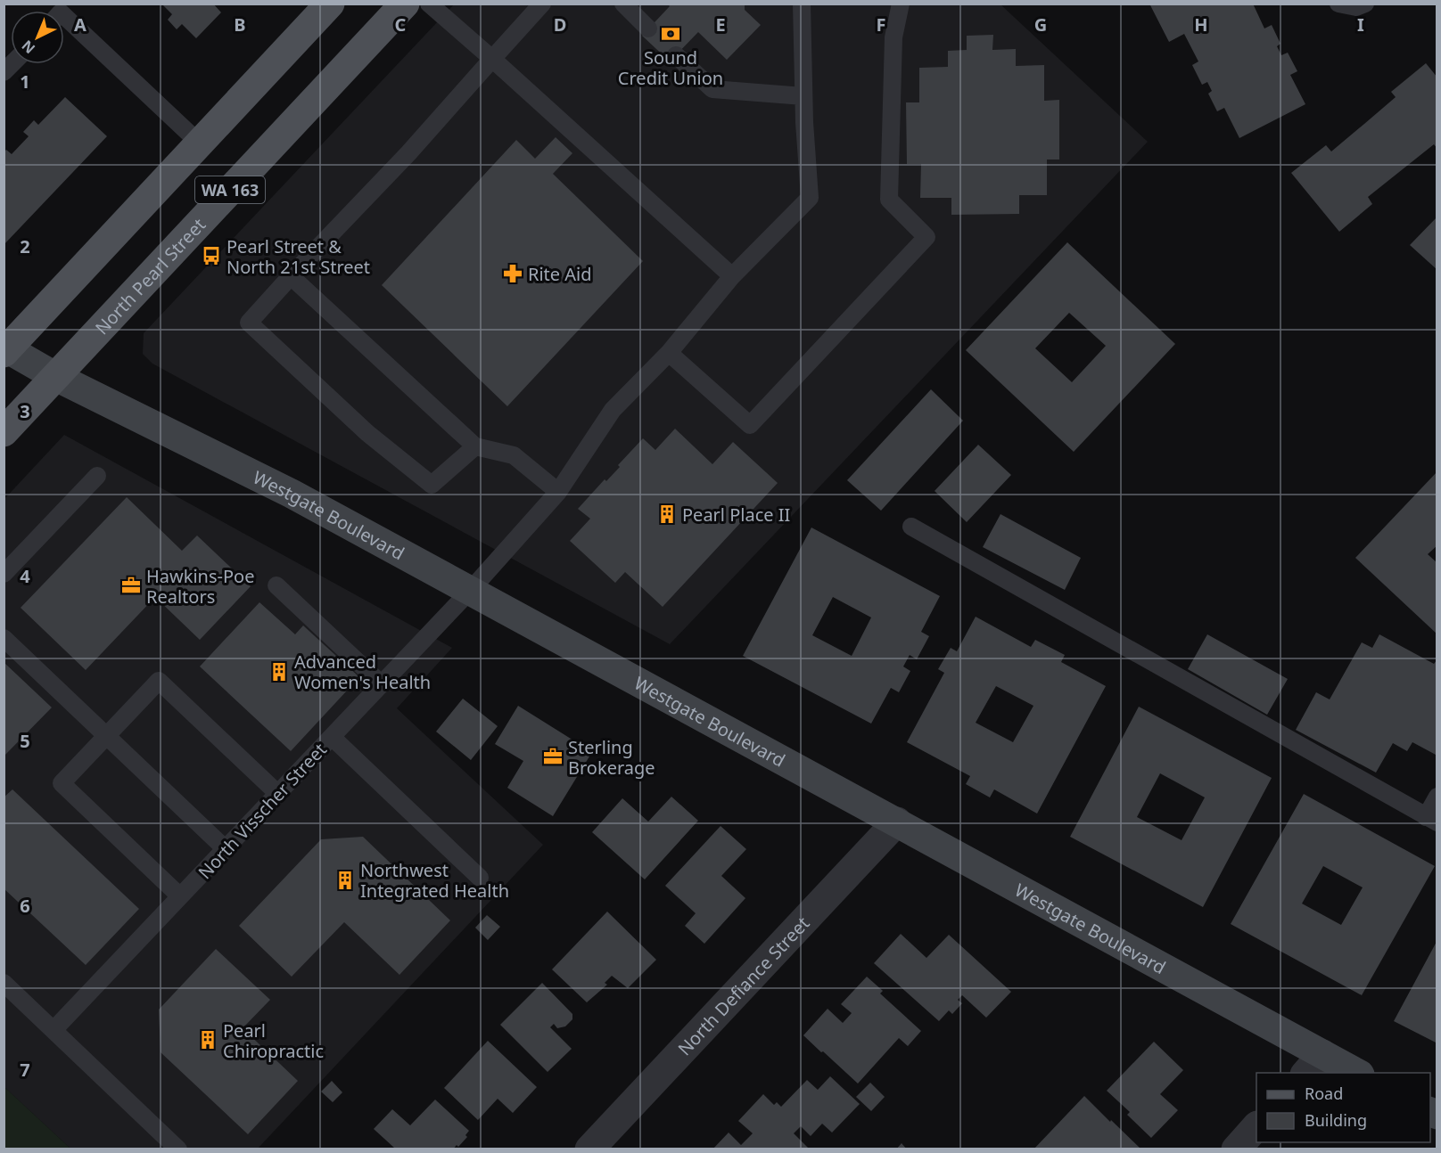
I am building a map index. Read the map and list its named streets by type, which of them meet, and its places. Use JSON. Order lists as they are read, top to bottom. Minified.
{"streets":{"main road":["WA 163","North Pearl Street"],"street":["Westgate Boulevard","North Defiance Street"],"lane":["North Visscher Street"]},"crossings":[["WA 163","Westgate Boulevard"],["North Pearl Street","Westgate Boulevard"],["Westgate Boulevard","North Visscher Street"],["Westgate Boulevard","North Defiance Street"]],"places":{"bank":["Sound Credit Union"],"bus stop":["Pearl Street & North 21st Street"],"pharmacy":["Rite Aid"],"building":["Pearl Place II","Advanced Women's Health","Northwest Integrated Health","Pearl Chiropractic"],"office":["Hawkins-Poe Realtors","Sterling Brokerage"]},"legend":["Road","Building"],"north":"bottom left","grid":{"columns":["A","B","C","D","E","F","G","H","I"],"rows":["1","2","3","4","5","6","7"]}}
